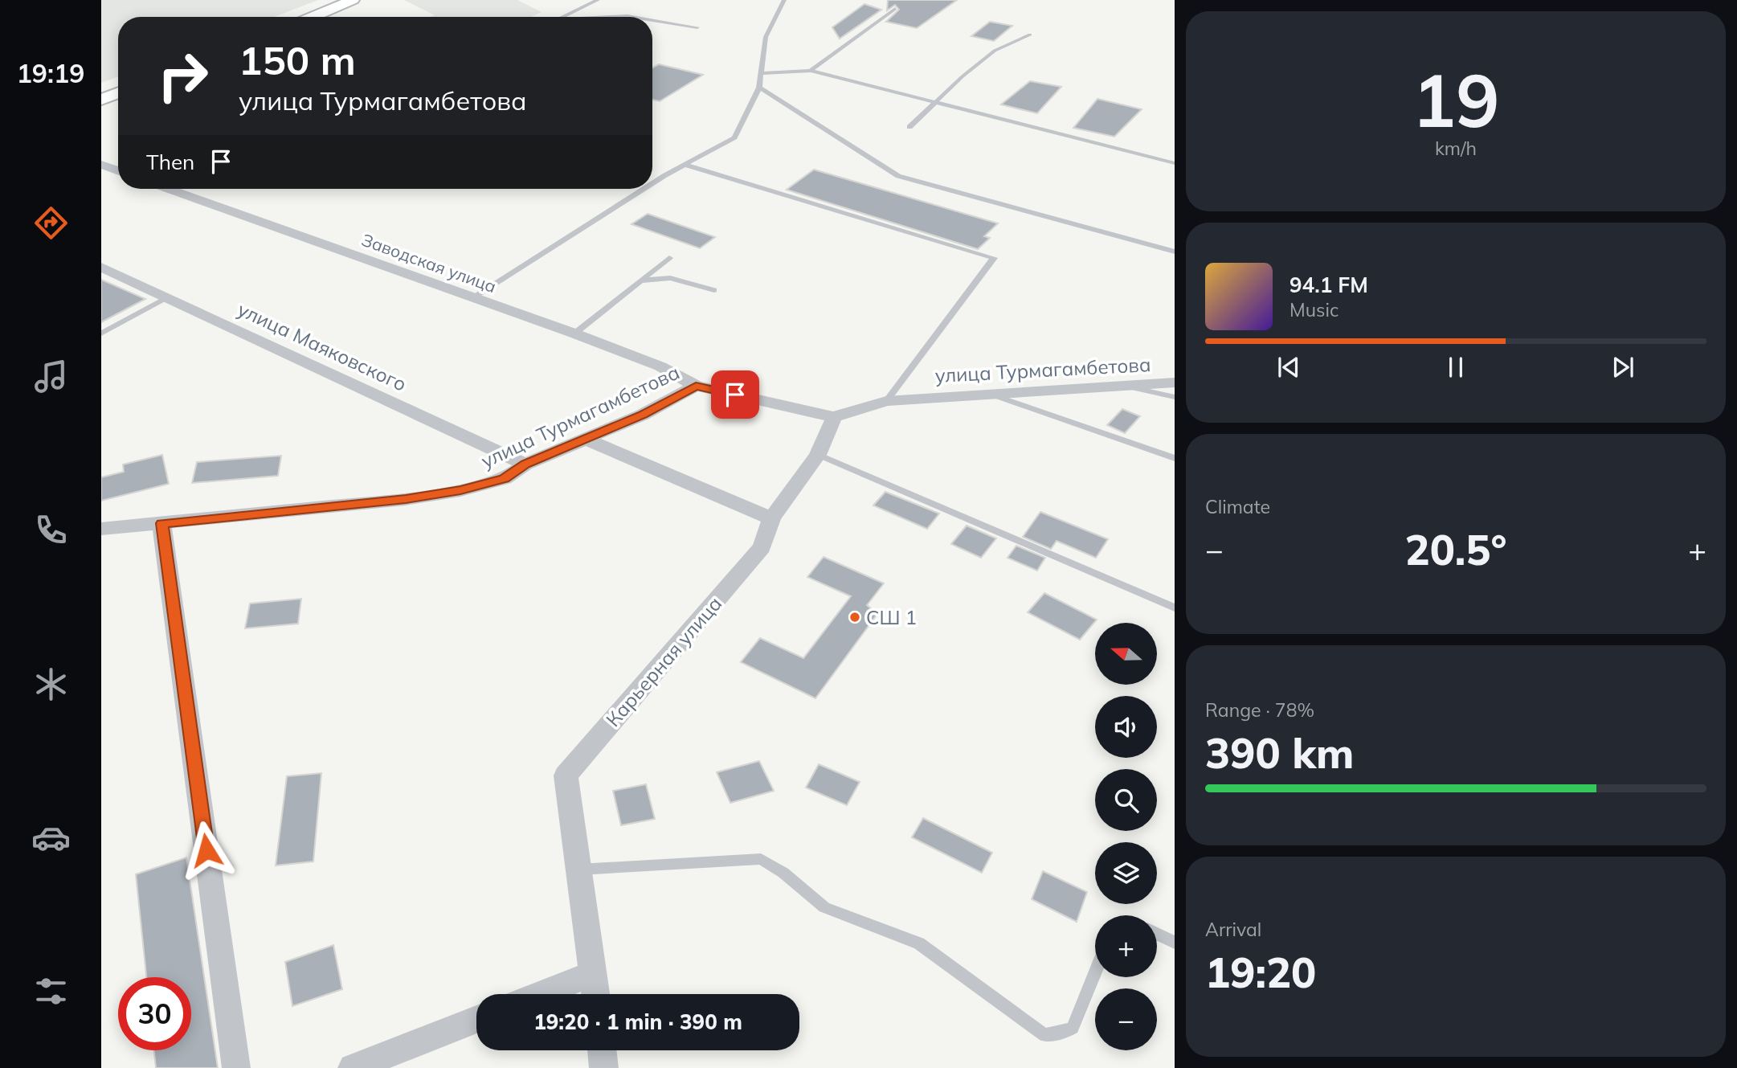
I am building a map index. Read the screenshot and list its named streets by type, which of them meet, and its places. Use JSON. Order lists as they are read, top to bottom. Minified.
{"streets":{"street":["Заводская улица","улица Маяковского","улица Турмагамбетова","Карьерная улица"]},"crossings":[["Заводская улица","улица Турмагамбетова"],["улица Маяковского","улица Турмагамбетова"],["улица Турмагамбетова","Карьерная улица"]],"places":["СШ 1"],"north":"left","page":{"tabs":"19:19","tile":[["19","km/h"],"Climate",["Range · 78%","390 km"],["Arrival","19:20"]],"turn":["150 m","улица Турмагамбетова"],"then":"Then","song":["94.1 FM","Music"],"heat":["−","20.5°","+"],"map_buttons":["+","−"],"limit":"30","trip":"19:20 · 1 min · 390 m"}}
